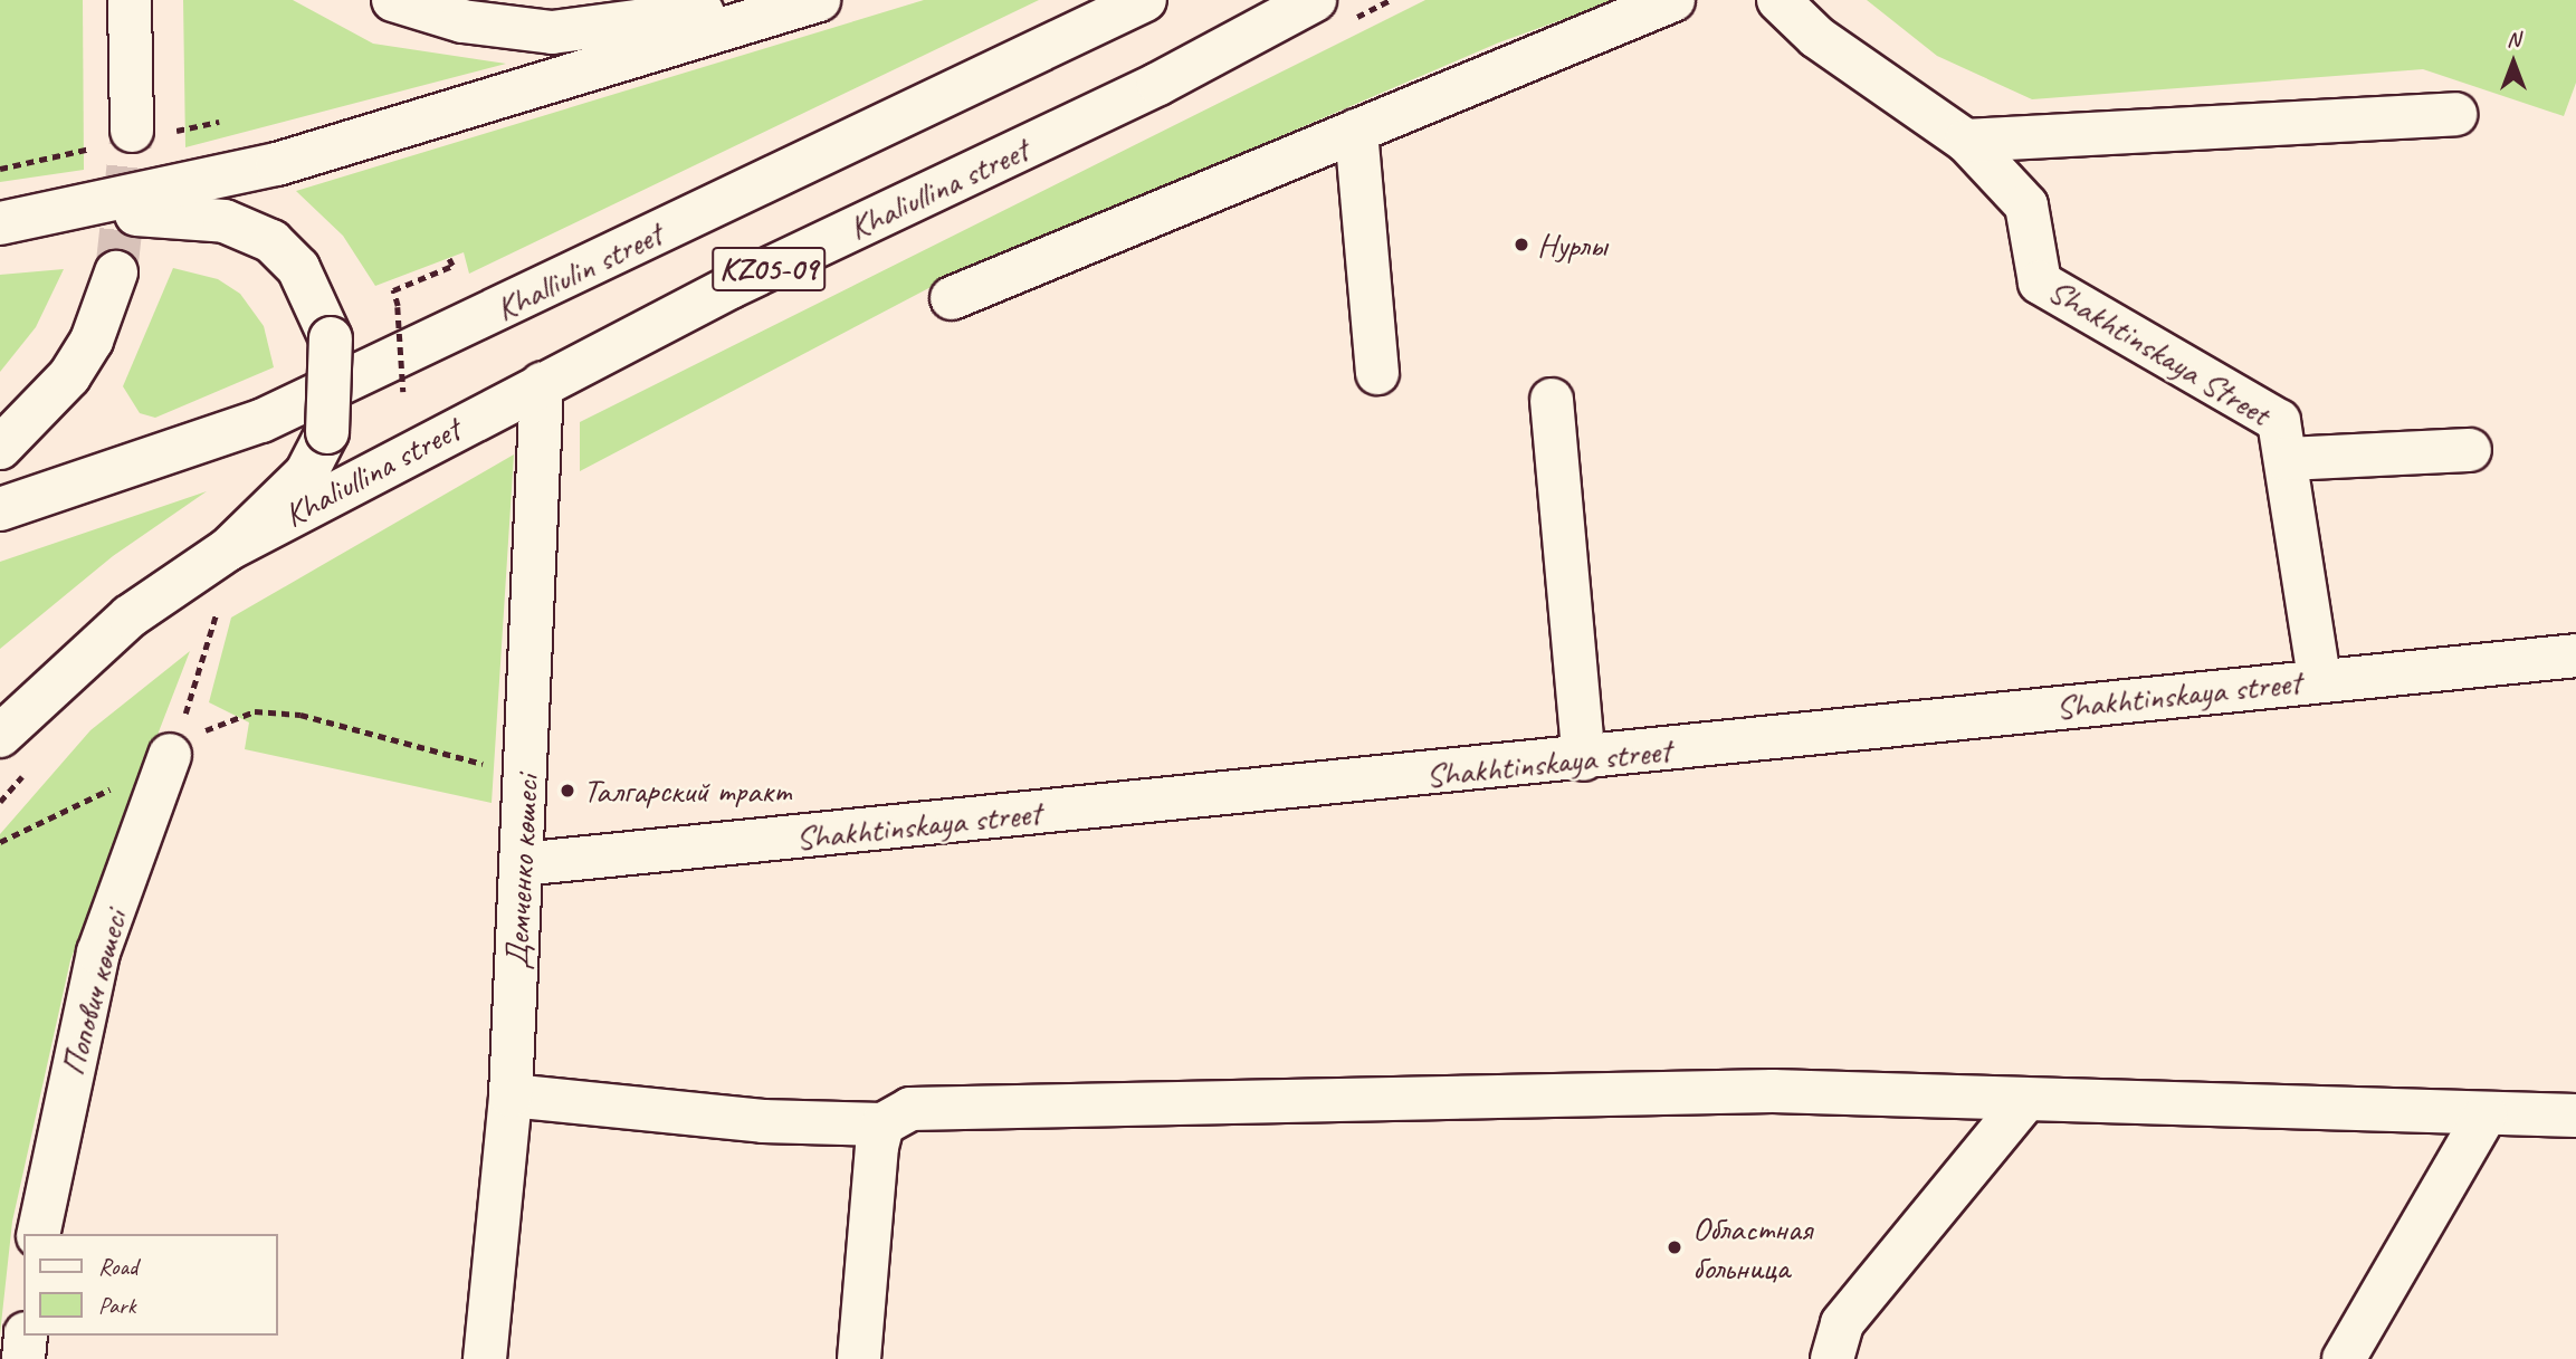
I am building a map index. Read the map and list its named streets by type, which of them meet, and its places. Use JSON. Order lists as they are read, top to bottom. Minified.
{"streets":{"main road":["Khaliullina street","KZ05-09","Khalliulin street","Shakhtinskaya Street","Shakhtinskaya street","Демченко көшесі","Попович көшесі"]},"crossings":[["Khaliullina street","Демченко көшесі"],["Shakhtinskaya Street","Shakhtinskaya street"],["Shakhtinskaya street","Демченко көшесі"]],"places":["Нурлы","Талгарский тракт","Областная больница"],"legend":["Road","Park"],"north":"top"}
